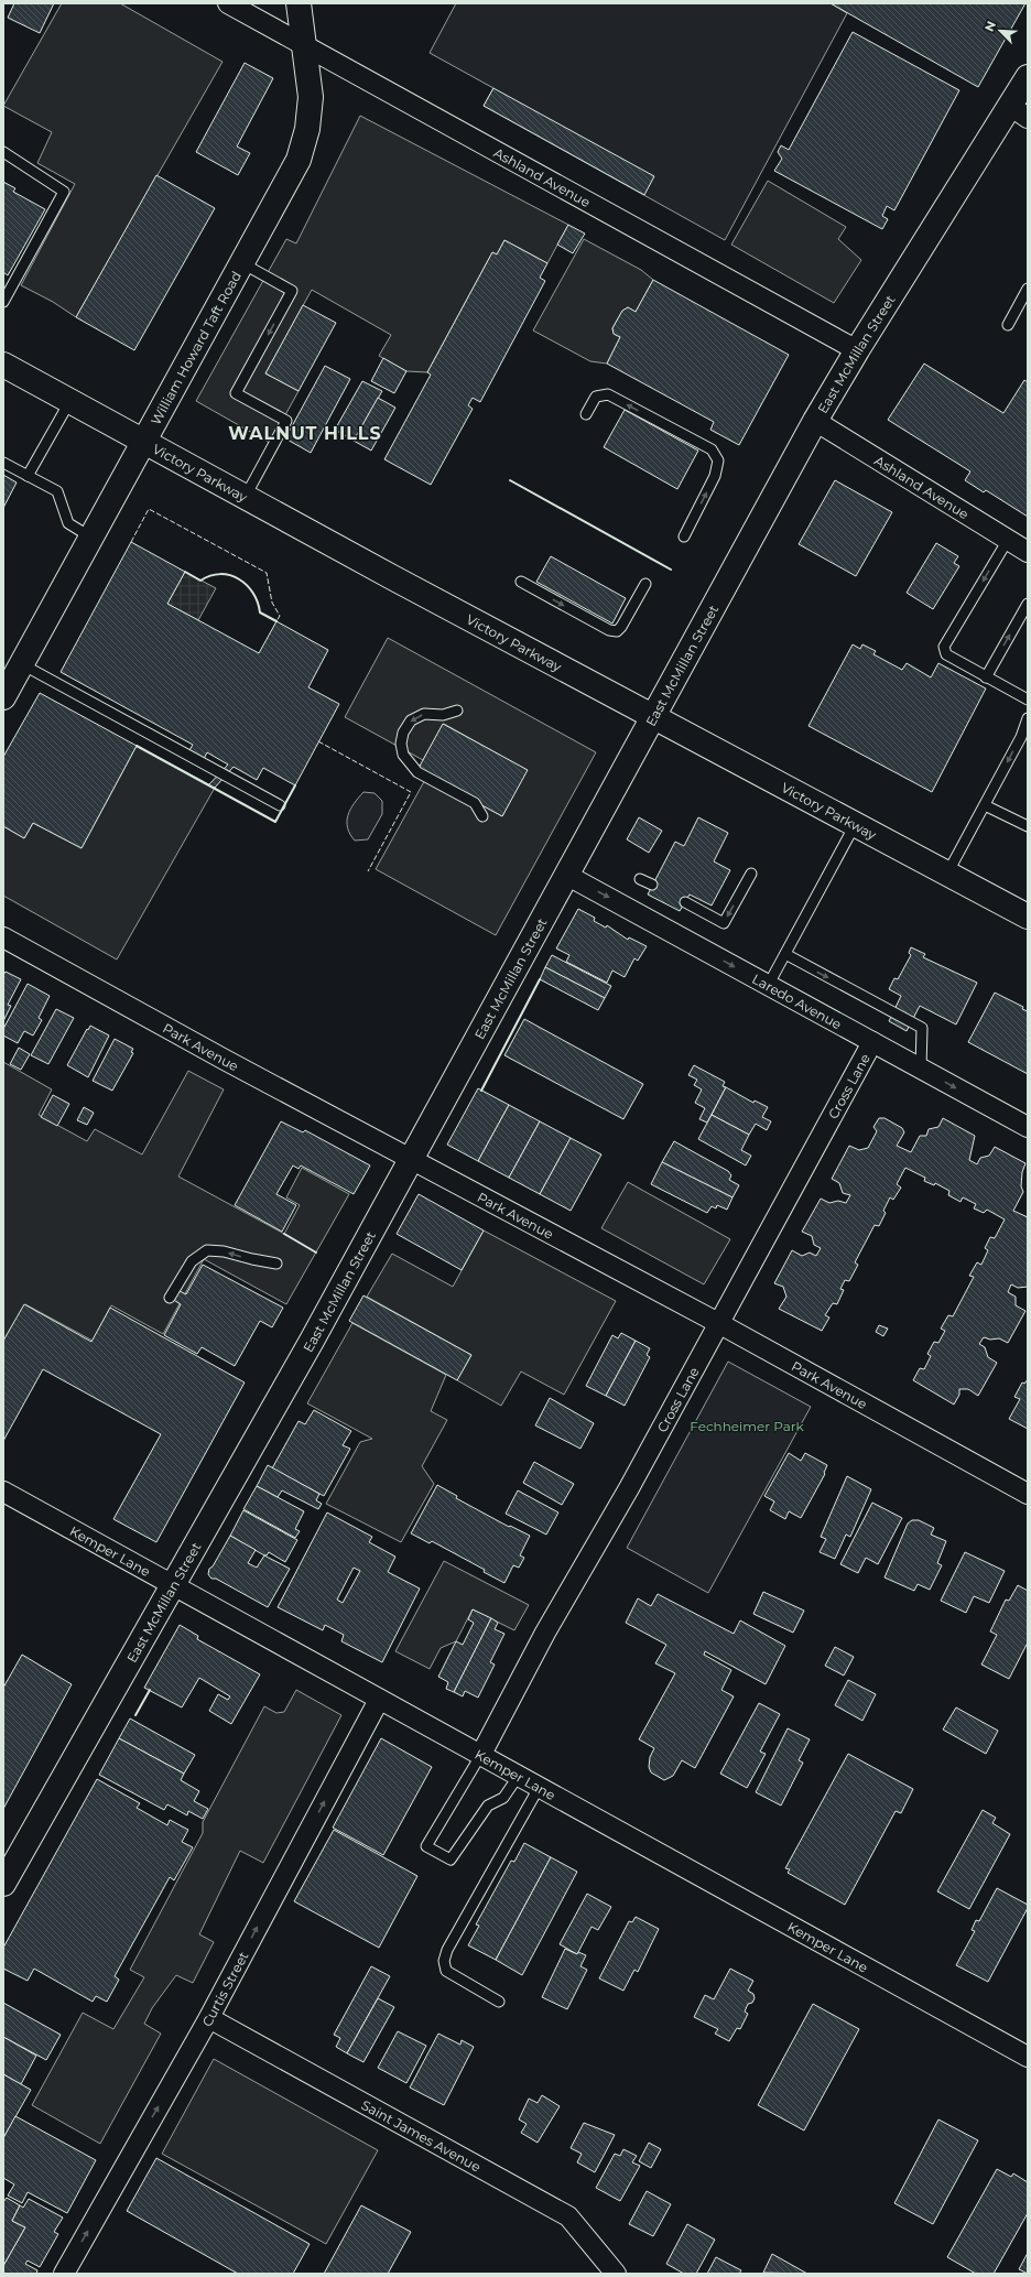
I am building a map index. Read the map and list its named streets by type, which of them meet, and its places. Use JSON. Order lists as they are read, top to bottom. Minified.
{"streets":{"main road":["William Howard Taft Road","East McMillan Street","Victory Parkway"],"street":["Ashland Avenue","Laredo Avenue","Park Avenue","Cross Lane","Kemper Lane","Curtis Street","Saint James Avenue"]},"crossings":[["Ashland Avenue","William Howard Taft Road"],["Ashland Avenue","East McMillan Street"],["William Howard Taft Road","Victory Parkway"],["East McMillan Street","Victory Parkway"],["East McMillan Street","Laredo Avenue"],["East McMillan Street","Park Avenue"],["East McMillan Street","Kemper Lane"],["Laredo Avenue","Cross Lane"],["Park Avenue","Cross Lane"],["Cross Lane","Kemper Lane"],["Kemper Lane","Curtis Street"],["Curtis Street","Saint James Avenue"]],"one_way":["Laredo Avenue","Curtis Street"],"districts":["WALNUT HILLS"],"parks":["Fechheimer Park"],"north":"top left"}
